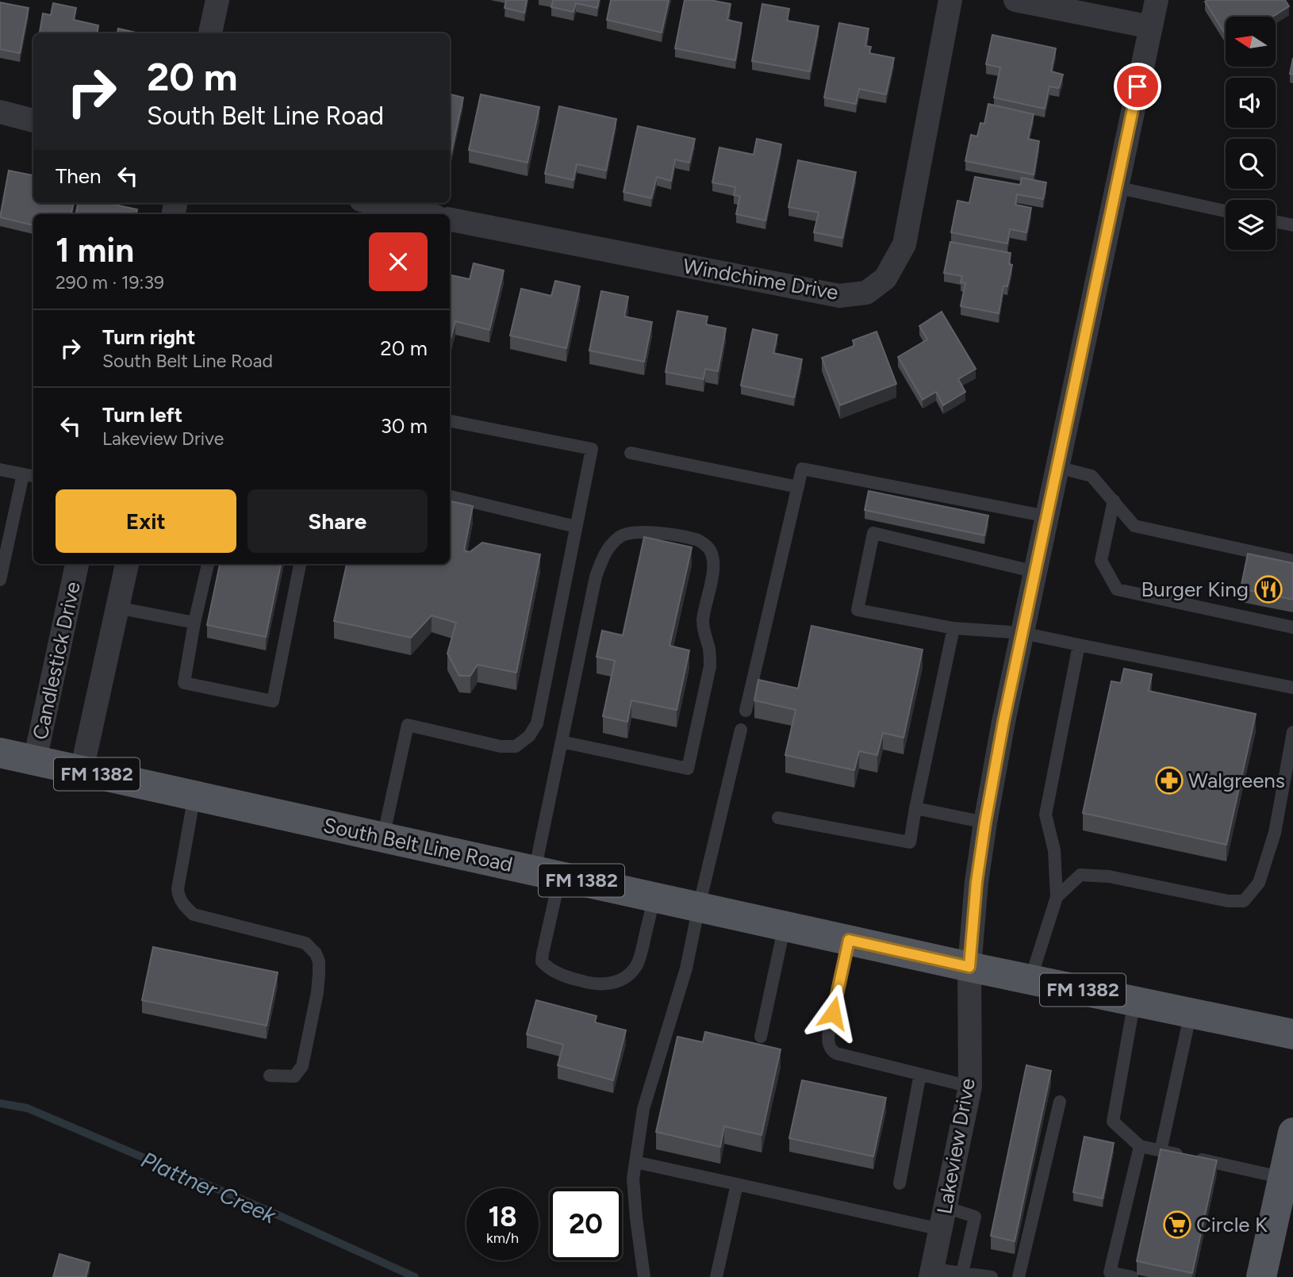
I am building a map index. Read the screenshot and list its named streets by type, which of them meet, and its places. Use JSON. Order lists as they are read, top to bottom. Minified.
{"streets":{"main road":["FM 1382","South Belt Line Road"],"street":["Windchime Drive","Candlestick Drive","Lakeview Drive"]},"crossings":[["Candlestick Drive","South Belt Line Road"],["South Belt Line Road","Lakeview Drive"]],"water":["Plattner Creek"],"places":{"restaurant":["Burger King"],"pharmacy":["Walgreens"],"supermarket":["Circle K"]},"north":"left","page":{"turn":["20 m","South Belt Line Road"],"then":"Then","heading":["1 min","290 m · 19:39"],"list":[{"name":"Turn right","note":"South Belt Line Road","value":"20 m"},{"name":"Turn left","note":"Lakeview Drive","value":"30 m"}],"buttons":["Exit","Share"],"speed":"18 km/h","limit":"20"}}
